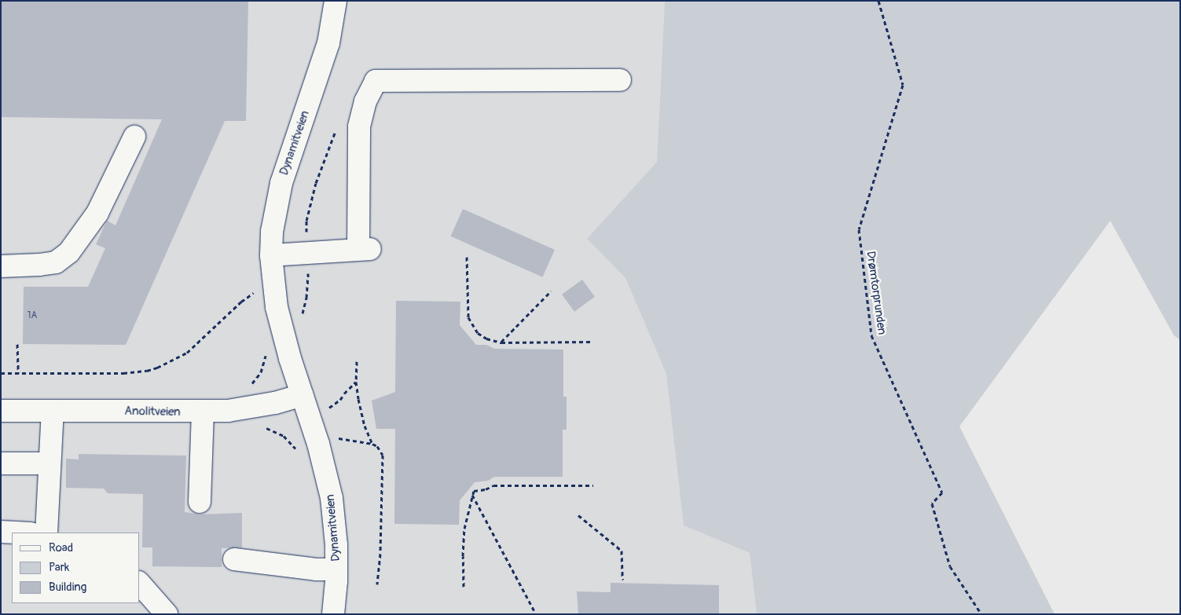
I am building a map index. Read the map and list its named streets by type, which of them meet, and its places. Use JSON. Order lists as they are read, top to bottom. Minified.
{"streets":{"street":["Dynamitveien","Anolitveien"],"path":["Drømtorprunden"]},"crossings":[["Dynamitveien","Anolitveien"]],"house_numbers":["1A"],"legend":["Road","Park","Building"]}
